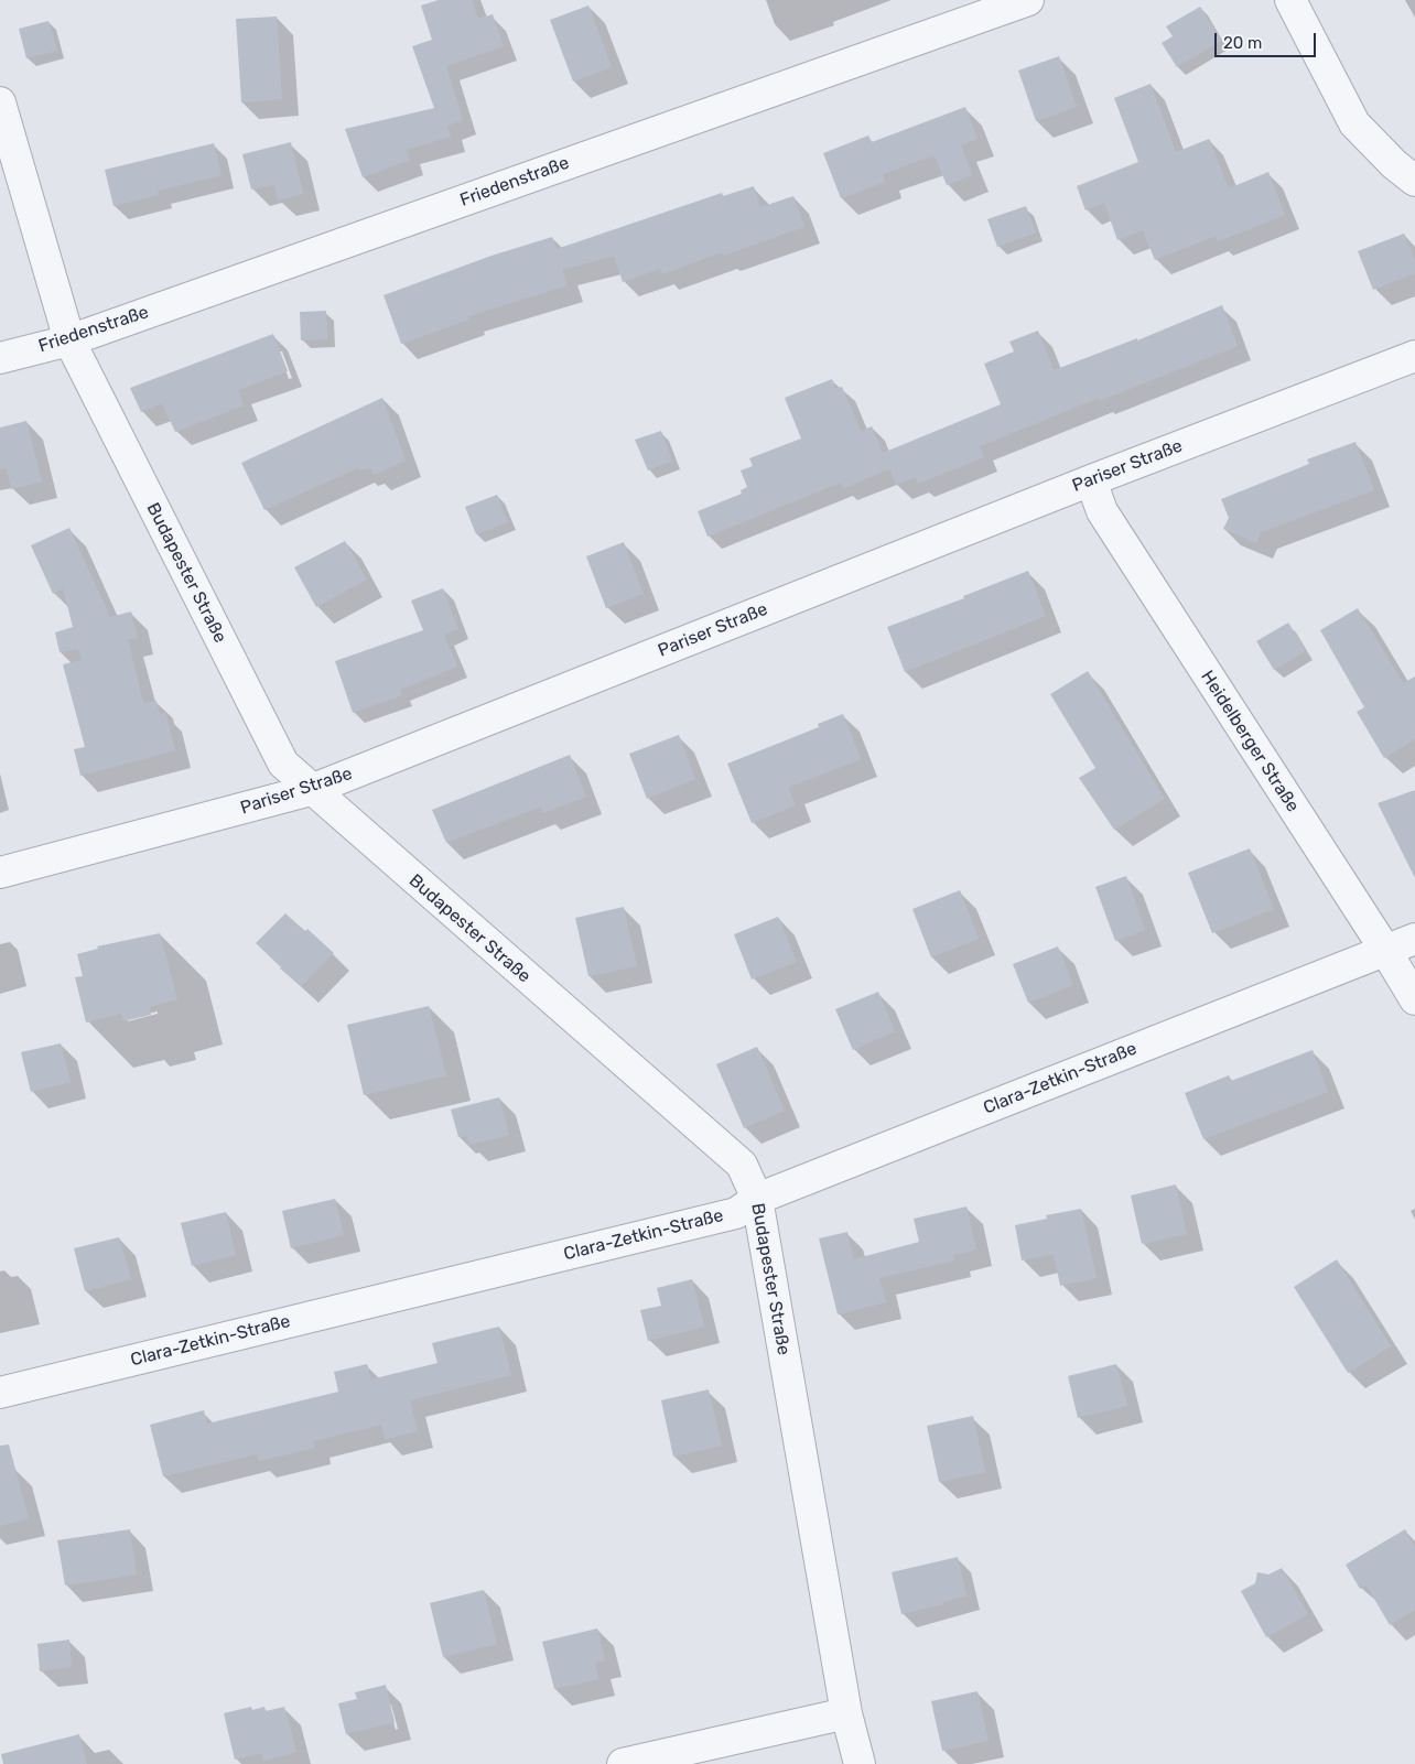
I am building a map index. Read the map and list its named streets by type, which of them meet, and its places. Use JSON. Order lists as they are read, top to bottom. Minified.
{"streets":{"street":["Friedenstraße","Pariser Straße","Budapester Straße","Heidelberger Straße","Clara-Zetkin-Straße"]},"crossings":[["Friedenstraße","Budapester Straße"],["Pariser Straße","Budapester Straße"],["Pariser Straße","Heidelberger Straße"],["Budapester Straße","Clara-Zetkin-Straße"],["Heidelberger Straße","Clara-Zetkin-Straße"]],"scale_bar":"20 m"}
